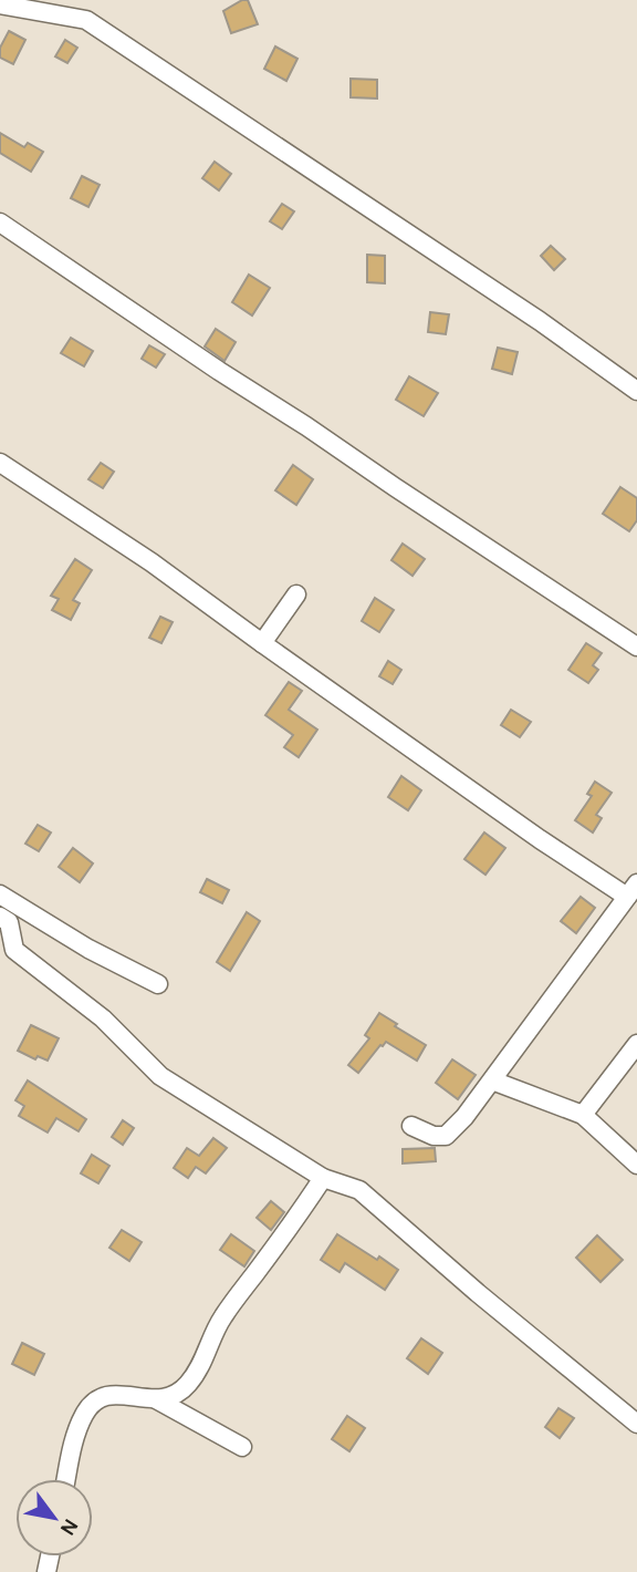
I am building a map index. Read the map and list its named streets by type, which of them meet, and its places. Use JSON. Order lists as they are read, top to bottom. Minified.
{"north":"bottom right"}
